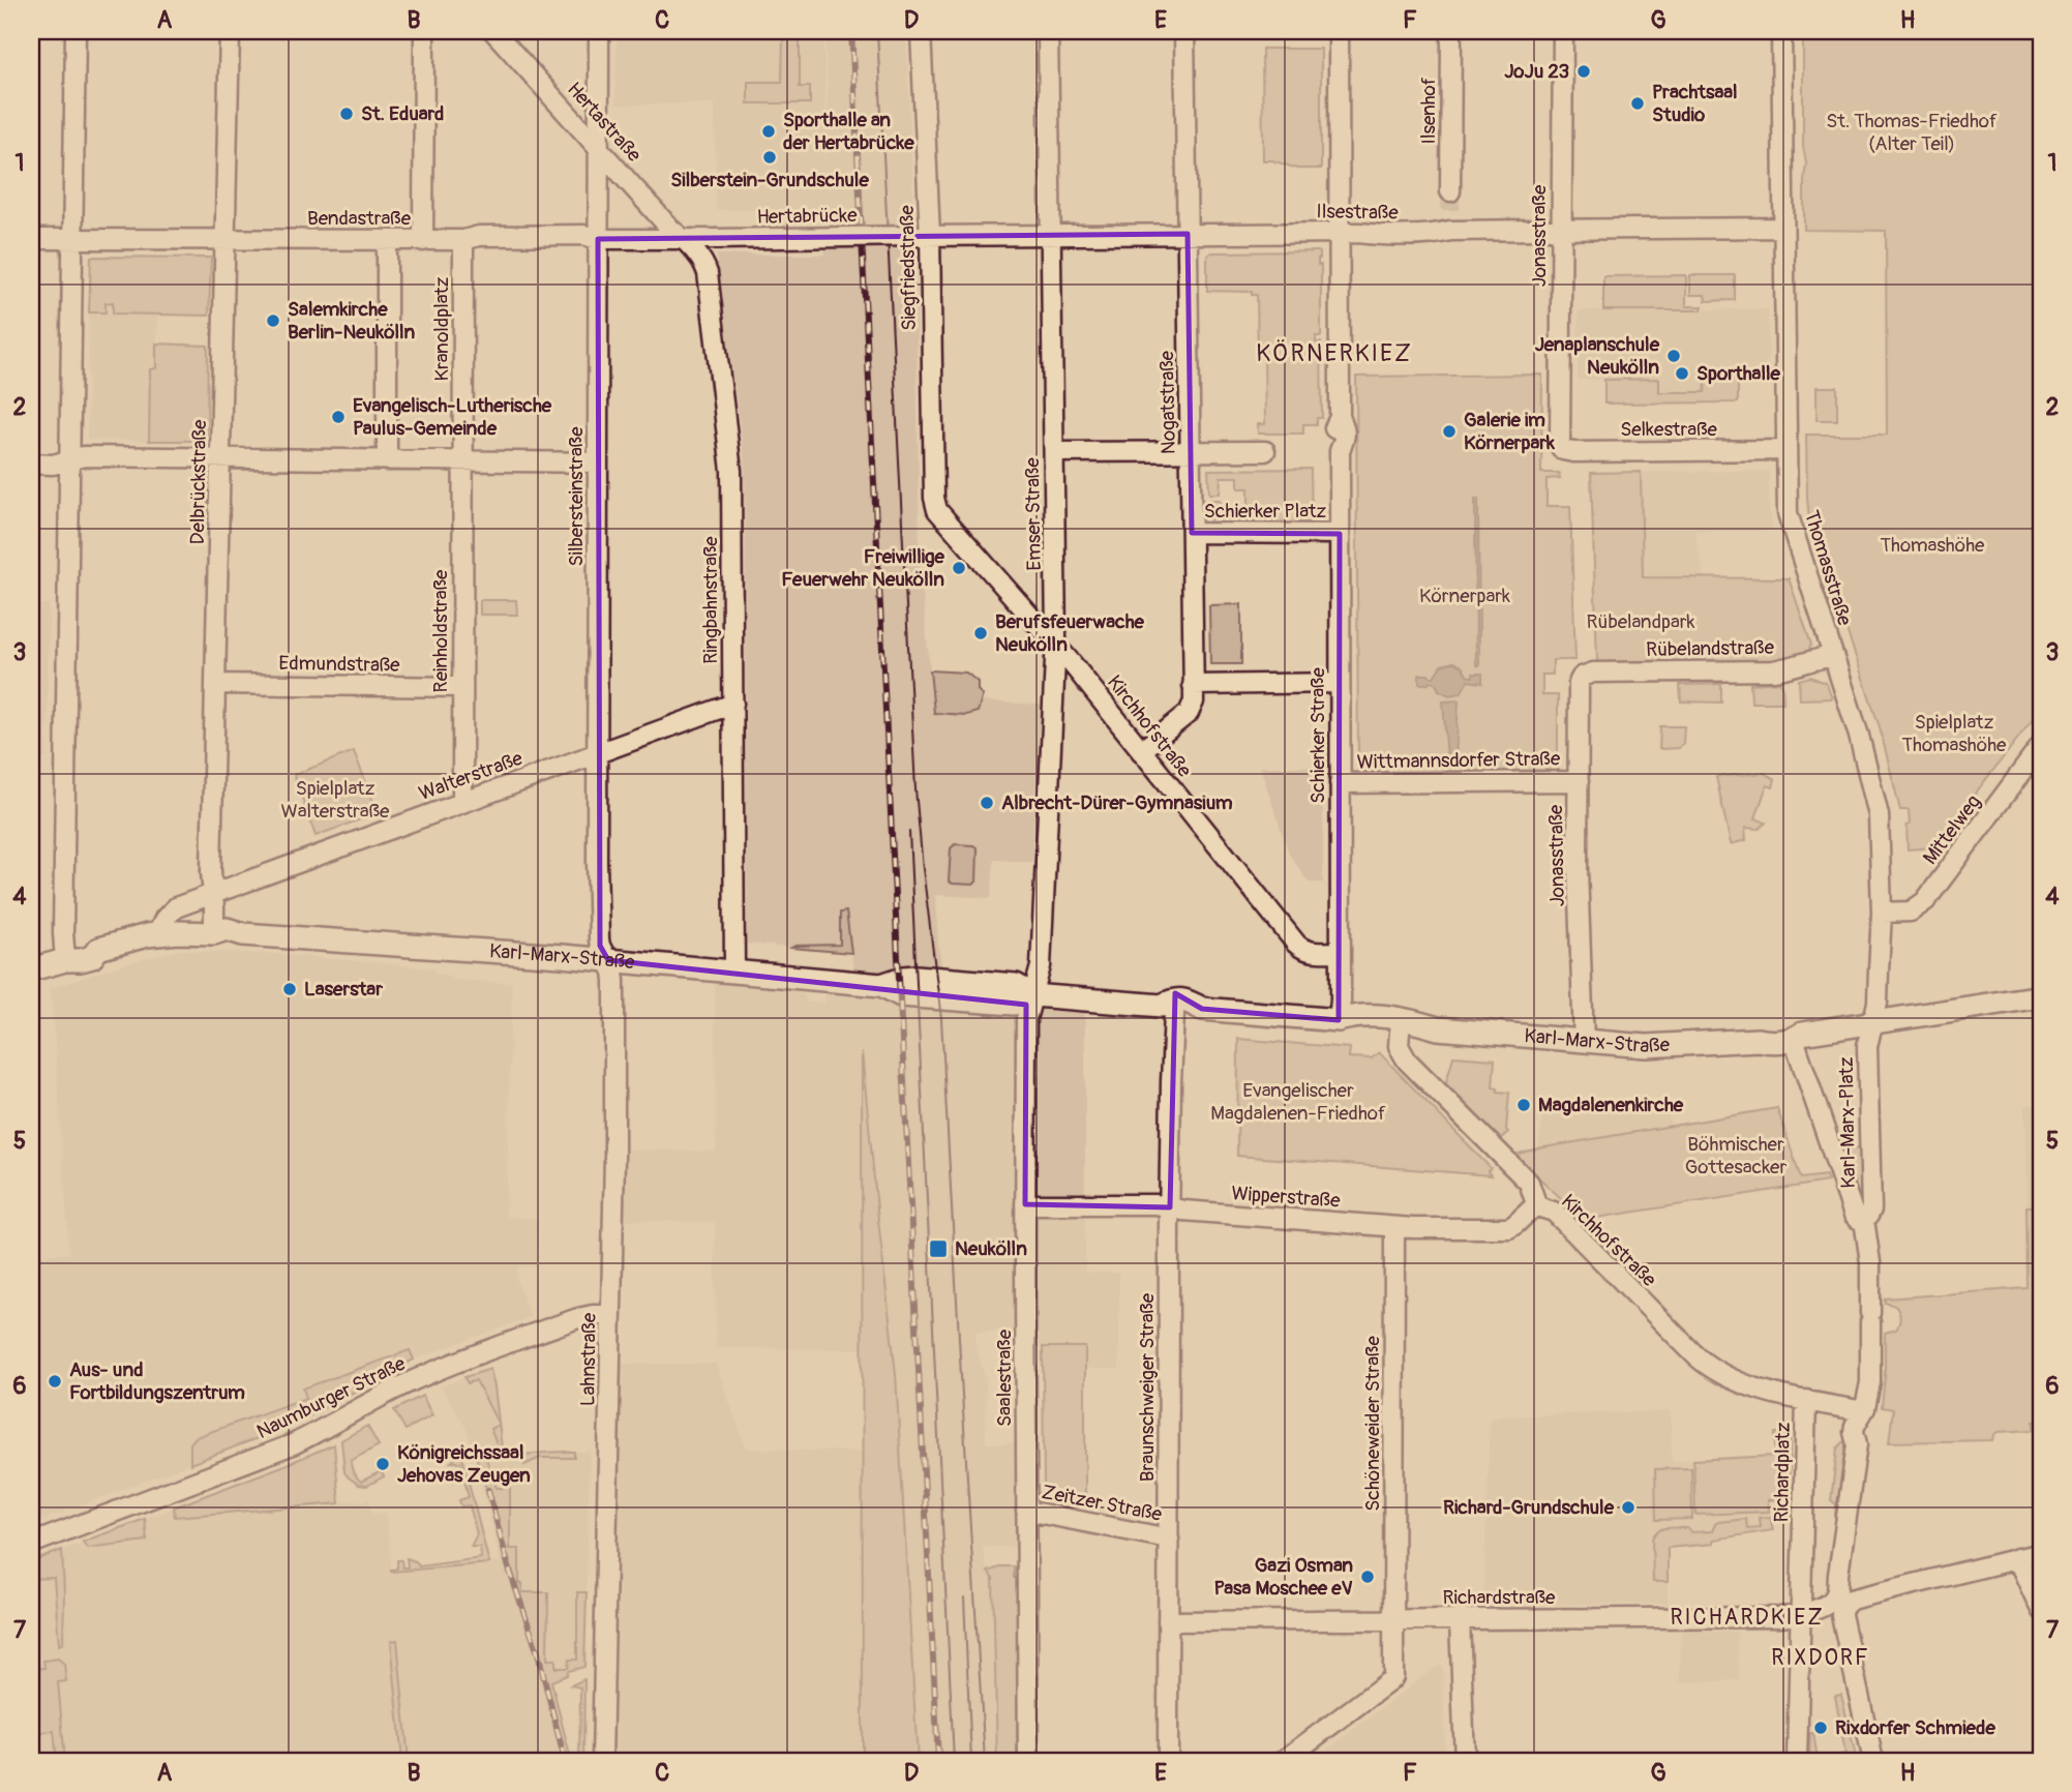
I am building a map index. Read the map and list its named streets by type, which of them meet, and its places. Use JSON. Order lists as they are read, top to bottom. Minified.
{"streets":{"main road":["Karl-Marx-Straße"],"street":["Ilsenhof","Hertastraße","Ilsestraße","Hertabrücke","Bendastraße","Jonasstraße","Siegfriedstraße","Kranoldplatz","Nogatstraße","Selkestraße","Delbrückstraße","Silbersteinstraße","Schierker Platz","Emser Straße","Thomasstraße","Ringbahnstraße","Reinholdstraße","Rübelandstraße","Edmundstraße","Kirchhofstraße","Schierker Straße","Wittmannsdorfer Straße","Walterstraße","Mittelweg","Karl-Marx-Platz","Wipperstraße","Lahnstraße","Saalestraße","Braunschweiger Straße","Naumburger Straße","Schöneweider Straße","Richardplatz","Zeitzer Straße","Richardstraße"]},"crossings":[["Hertastraße","Hertabrücke"],["Hertastraße","Bendastraße"],["Hertastraße","Silbersteinstraße"],["Hertastraße","Ringbahnstraße"],["Ilsestraße","Hertabrücke"],["Ilsestraße","Jonasstraße"],["Ilsestraße","Siegfriedstraße"],["Ilsestraße","Nogatstraße"],["Ilsestraße","Emser Straße"],["Ilsestraße","Thomasstraße"],["Ilsestraße","Schierker Straße"],["Hertabrücke","Bendastraße"],["Hertabrücke","Siegfriedstraße"],["Hertabrücke","Ringbahnstraße"],["Bendastraße","Kranoldplatz"],["Bendastraße","Delbrückstraße"],["Bendastraße","Silbersteinstraße"],["Bendastraße","Ringbahnstraße"],["Jonasstraße","Selkestraße"],["Jonasstraße","Rübelandstraße"],["Jonasstraße","Wittmannsdorfer Straße"],["Jonasstraße","Karl-Marx-Straße"],["Siegfriedstraße","Kirchhofstraße"],["Kranoldplatz","Reinholdstraße"],["Nogatstraße","Schierker Platz"],["Nogatstraße","Kirchhofstraße"],["Selkestraße","Thomasstraße"],["Delbrückstraße","Edmundstraße"],["Delbrückstraße","Walterstraße"],["Delbrückstraße","Karl-Marx-Straße"],["Silbersteinstraße","Walterstraße"],["Silbersteinstraße","Karl-Marx-Straße"],["Silbersteinstraße","Lahnstraße"],["Schierker Platz","Schierker Straße"],["Emser Straße","Kirchhofstraße"],["Emser Straße","Karl-Marx-Straße"],["Emser Straße","Saalestraße"],["Thomasstraße","Rübelandstraße"],["Thomasstraße","Mittelweg"],["Thomasstraße","Karl-Marx-Straße"],["Thomasstraße","Karl-Marx-Platz"],["Ringbahnstraße","Walterstraße"],["Ringbahnstraße","Karl-Marx-Straße"],["Reinholdstraße","Edmundstraße"],["Reinholdstraße","Walterstraße"],["Kirchhofstraße","Schierker Straße"],["Kirchhofstraße","Karl-Marx-Straße"],["Kirchhofstraße","Wipperstraße"],["Kirchhofstraße","Richardplatz"],["Schierker Straße","Wittmannsdorfer Straße"],["Schierker Straße","Karl-Marx-Straße"],["Karl-Marx-Straße","Karl-Marx-Platz"],["Karl-Marx-Straße","Lahnstraße"],["Karl-Marx-Straße","Saalestraße"],["Karl-Marx-Straße","Braunschweiger Straße"],["Karl-Marx-Platz","Richardplatz"],["Wipperstraße","Saalestraße"],["Wipperstraße","Braunschweiger Straße"],["Wipperstraße","Schöneweider Straße"],["Lahnstraße","Naumburger Straße"],["Saalestraße","Zeitzer Straße"],["Braunschweiger Straße","Zeitzer Straße"],["Braunschweiger Straße","Richardstraße"],["Schöneweider Straße","Richardstraße"],["Richardplatz","Richardstraße"]],"districts":["KÖRNERKIEZ","RICHARDKIEZ","RIXDORF"],"parks":["St. Thomas-Friedhof (Alter Teil)","Thomashöhe","Körnerpark","Rübelandpark","Spielplatz Thomashöhe","Spielplatz Walterstraße","Evangelischer Magdalenen-Friedhof","Böhmischer Gottesacker"],"places":{"other":["JoJu 23","Prachtsaal Studio","St. Eduard","Sporthalle an der Hertabrücke","Silberstein-Grundschule","Salemkirche Berlin-Neukölln","Jenaplanschule Neukölln","Sporthalle","Evangelisch-Lutherische Paulus-Gemeinde","Galerie im Körnerpark","Freiwillige Feuerwehr Neukölln","Berufsfeuerwache Neukölln","Albrecht-Dürer-Gymnasium","Laserstar","Magdalenenkirche","Aus- und Fortbildungszentrum","Königreichssaal Jehovas Zeugen","Richard-Grundschule","Gazi Osman Pasa Moschee eV","Rixdorfer Schmiede"],"transit":["Neukölln"]},"grid":{"columns":["A","B","C","D","E","F","G","H"],"rows":["1","2","3","4","5","6","7"]}}
